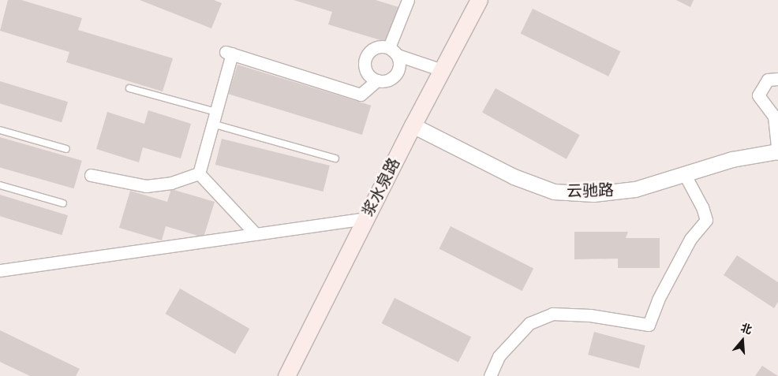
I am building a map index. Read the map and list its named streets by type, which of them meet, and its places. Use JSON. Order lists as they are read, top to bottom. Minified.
{"streets":{"main road":["浆水泉路"],"street":["云驰路"]},"crossings":[["浆水泉路","云驰路"]],"north":"top"}
